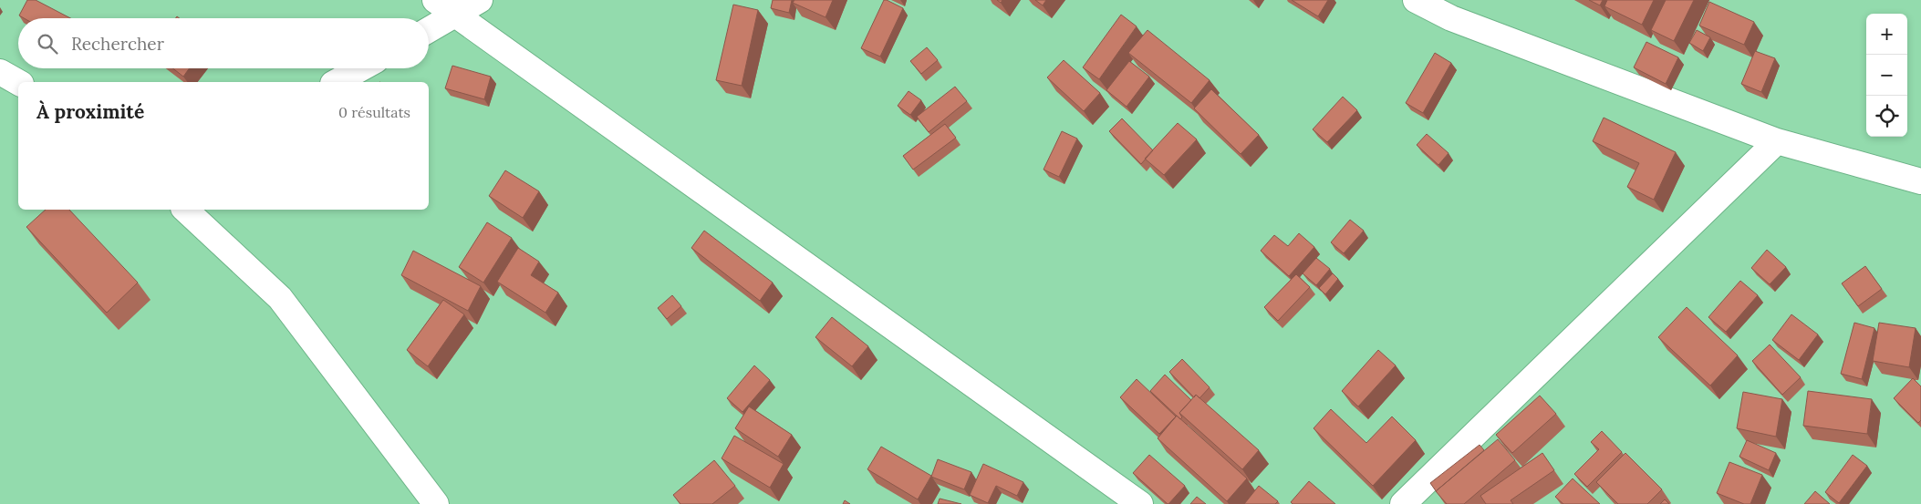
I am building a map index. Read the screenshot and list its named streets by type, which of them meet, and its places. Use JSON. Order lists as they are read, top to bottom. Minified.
{"page":{"map_buttons":["+","−"],"search":"Rechercher","heading":["À proximité","0 résultats"]}}
